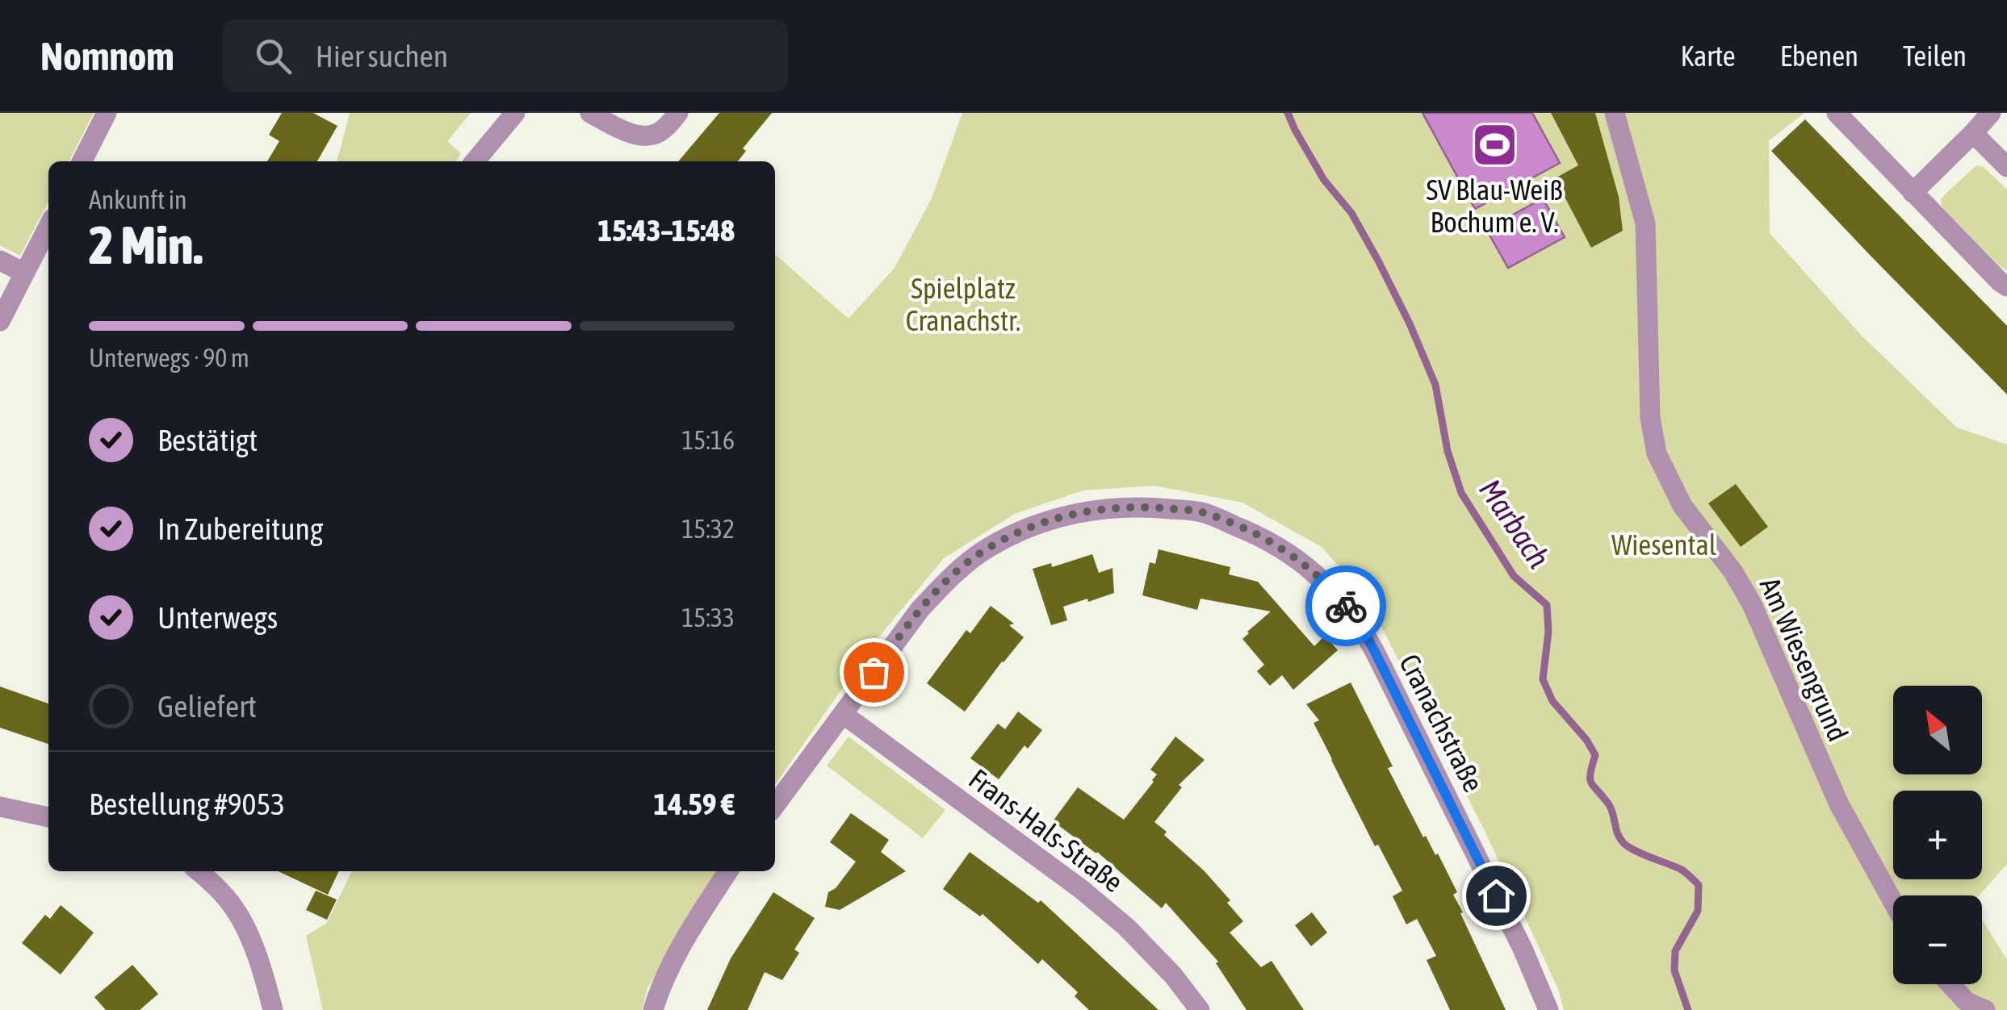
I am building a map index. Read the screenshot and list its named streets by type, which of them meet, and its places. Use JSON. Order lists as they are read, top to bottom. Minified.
{"streets":{"street":["Am Wiesengrund","Cranachstraße","Frans-Hals-Straße"]},"crossings":[["Cranachstraße","Frans-Hals-Straße"]],"water":["Marbach"],"parks":["Spielplatz Cranachstr.","Wiesental"],"places":{"sports":["SV Blau-Weiß Bochum e. V."]},"north":"top left","page":{"header":"Nomnom","search":"Hier suchen","nav":["Karte","Ebenen","Teilen"],"heading":["2 Min.","Ankunft in","15:43–15:48"],"panel":["Bestellung #9053","14.59 €"],"bar":"Unterwegs · 90 m","list":[["Bestätigt","15:16"],["In Zubereitung","15:32"],["Unterwegs","15:33"],"Geliefert"],"map_buttons":["+","−"]}}
